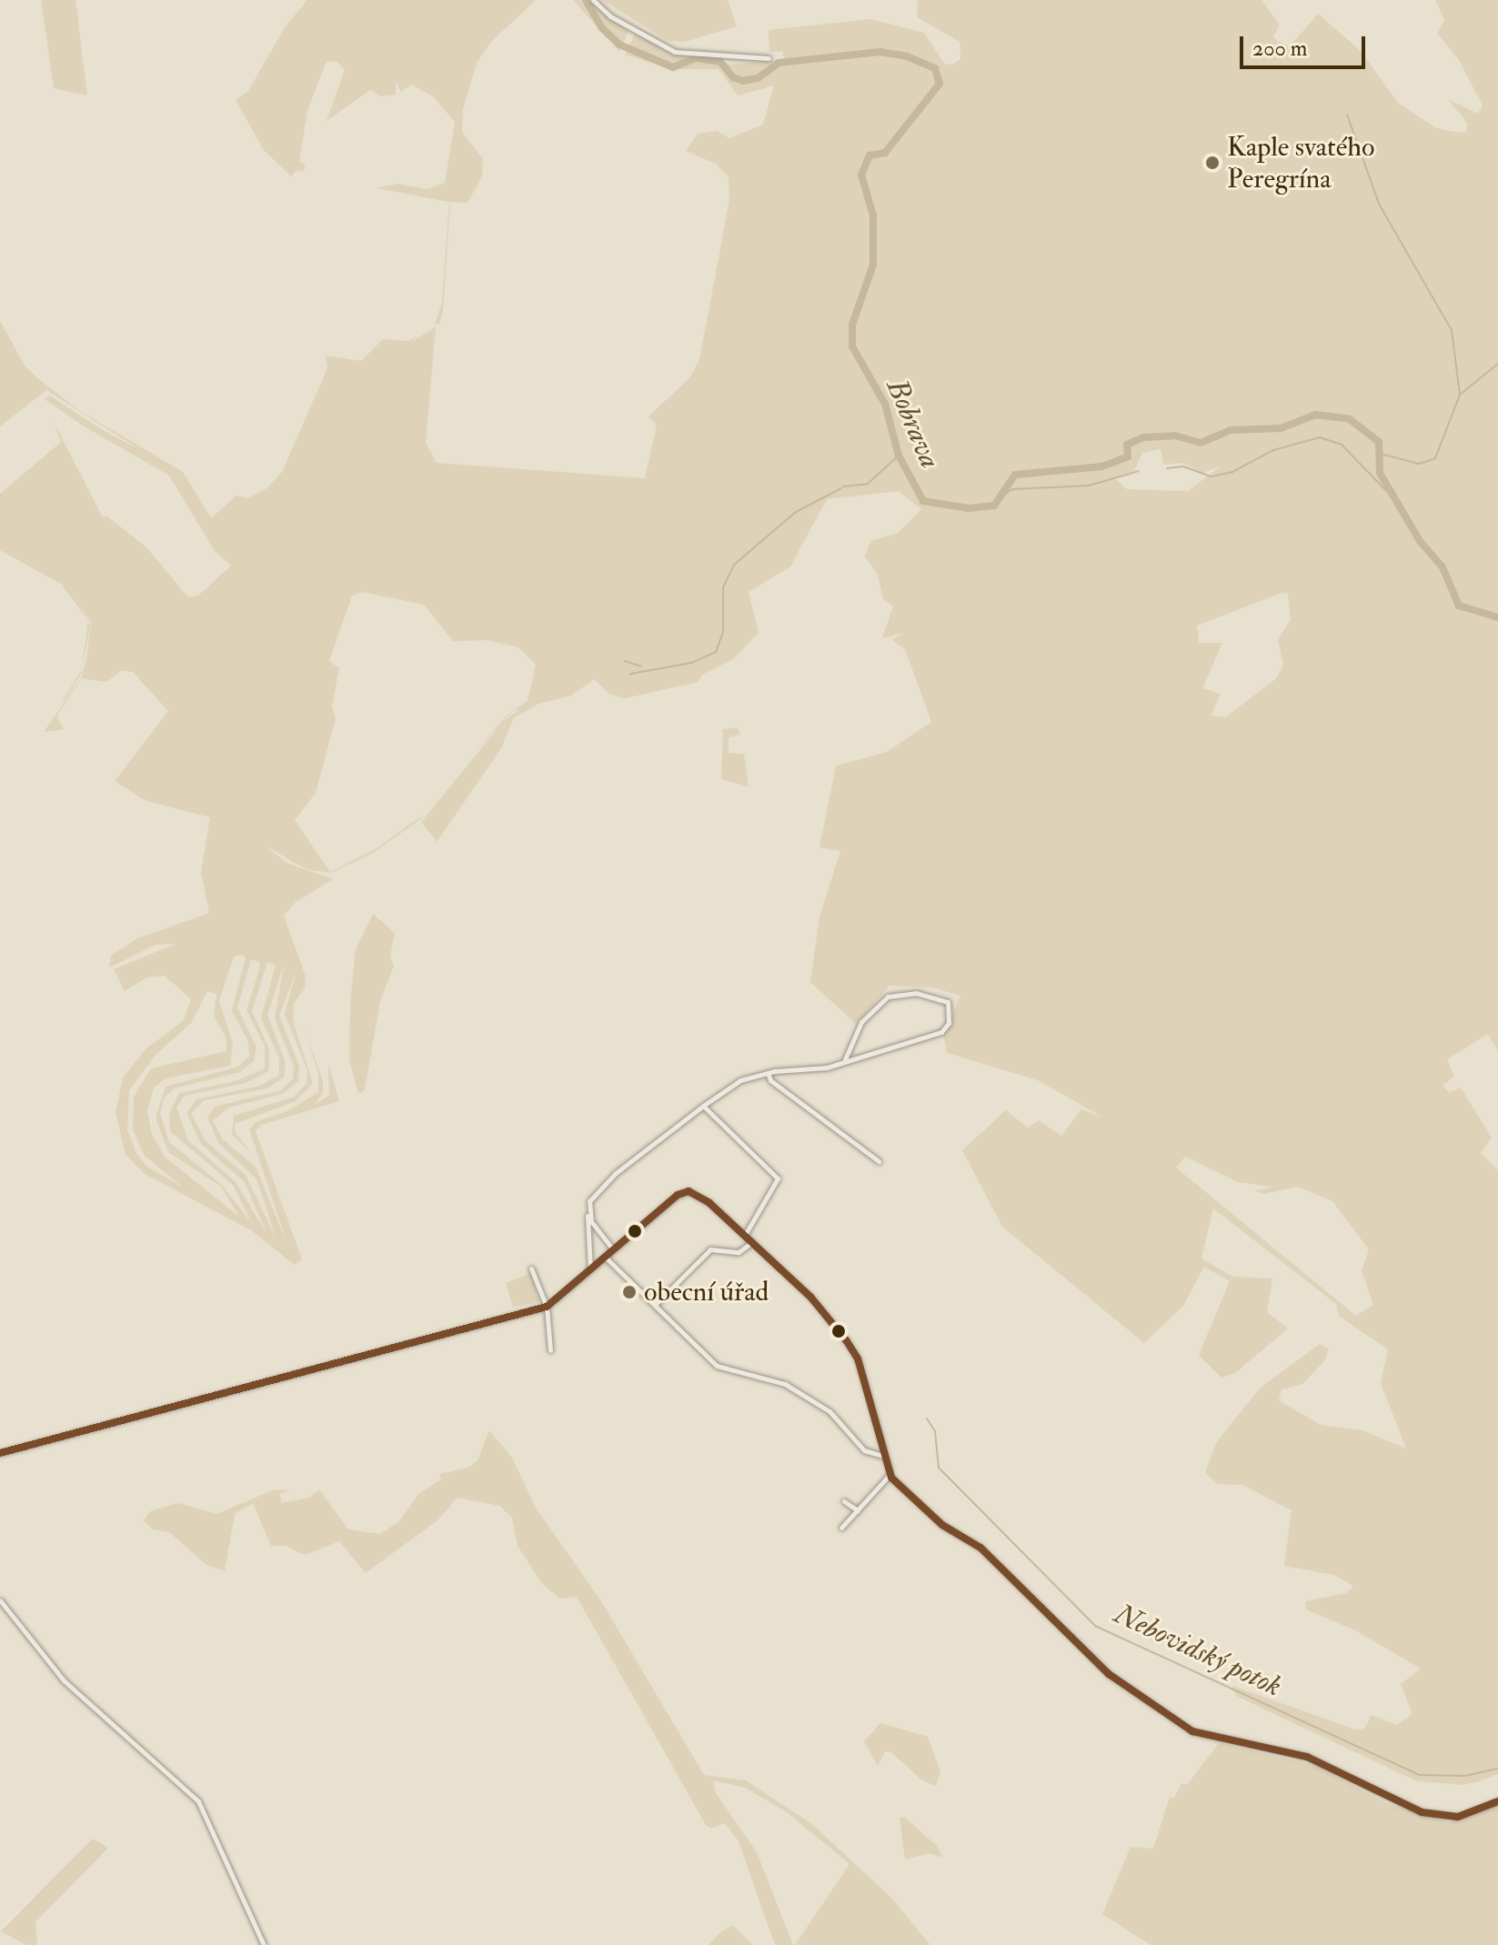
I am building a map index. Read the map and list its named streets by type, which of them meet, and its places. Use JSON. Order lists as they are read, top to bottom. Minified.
{"water":["Bobrava","Nebovidský potok"],"places":["Kaple svatého Peregrína","obecní úřad"],"scale_bar":"200 m"}
